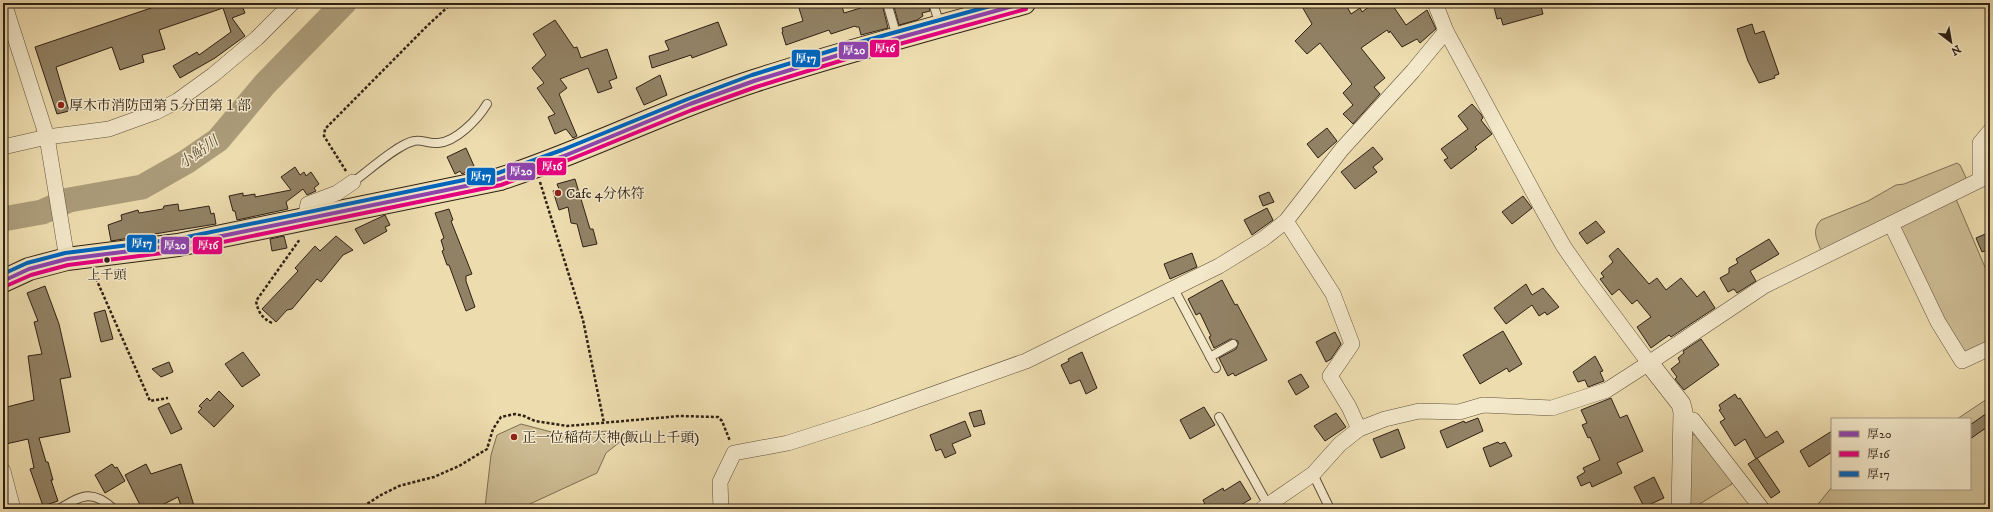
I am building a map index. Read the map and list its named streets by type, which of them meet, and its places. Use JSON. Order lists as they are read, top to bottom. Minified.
{"water":["小鮎川"],"places":["厚木市消防団第５分団第１部","Cafe 4分休符","上千頭","正一位稲荷大神(飯山上千頭)"],"lines":["transit line 厚20","transit line 厚17","transit line 厚16"],"legend":["厚20","厚16","厚17"],"north":"bottom right"}
